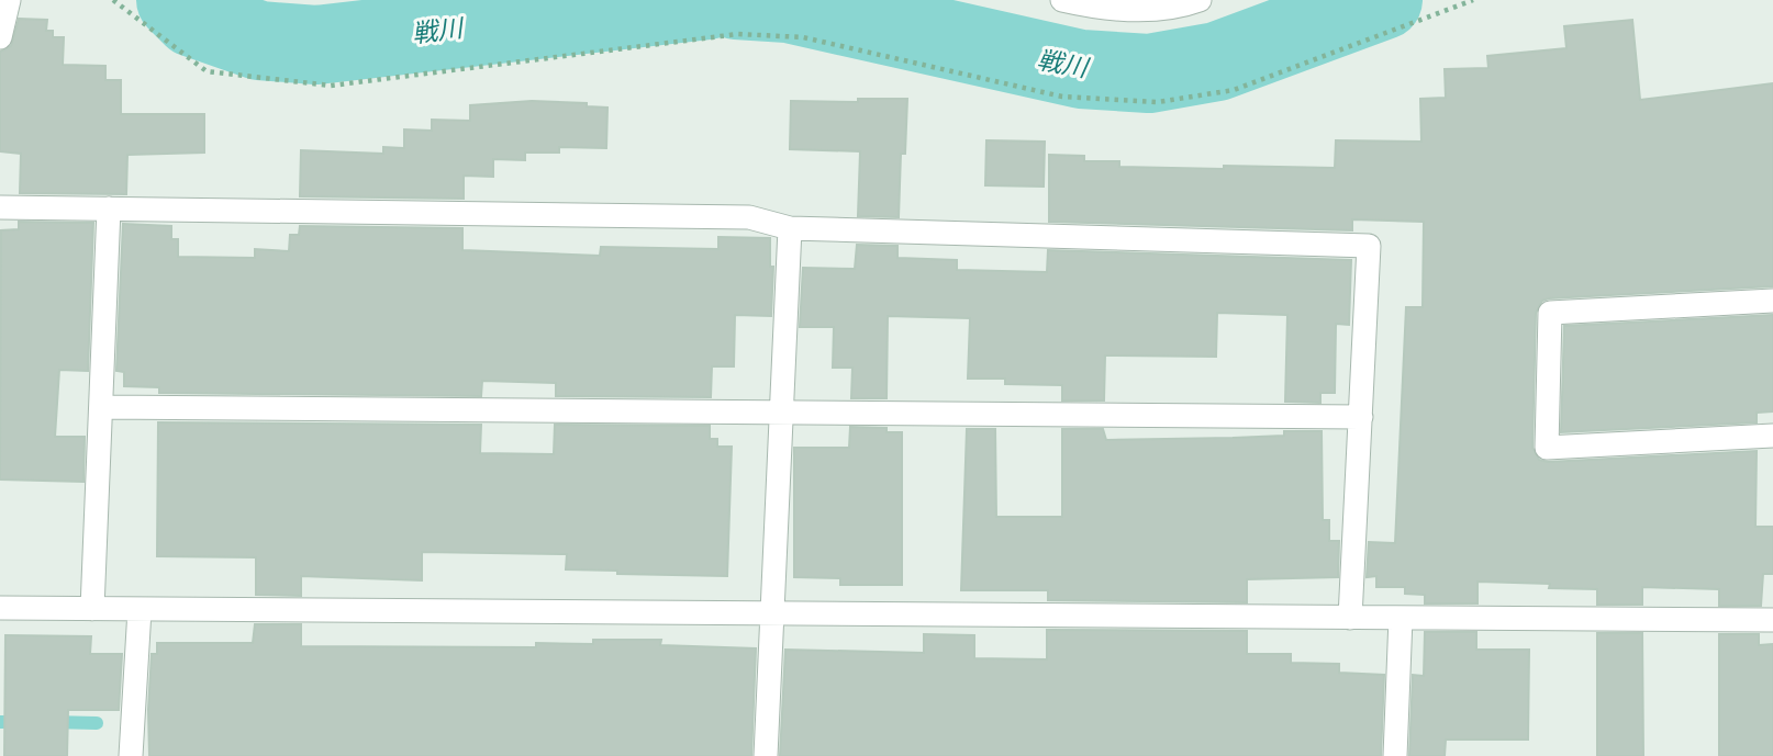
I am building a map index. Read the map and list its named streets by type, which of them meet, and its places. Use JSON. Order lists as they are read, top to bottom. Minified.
{"water":["戦川"]}
